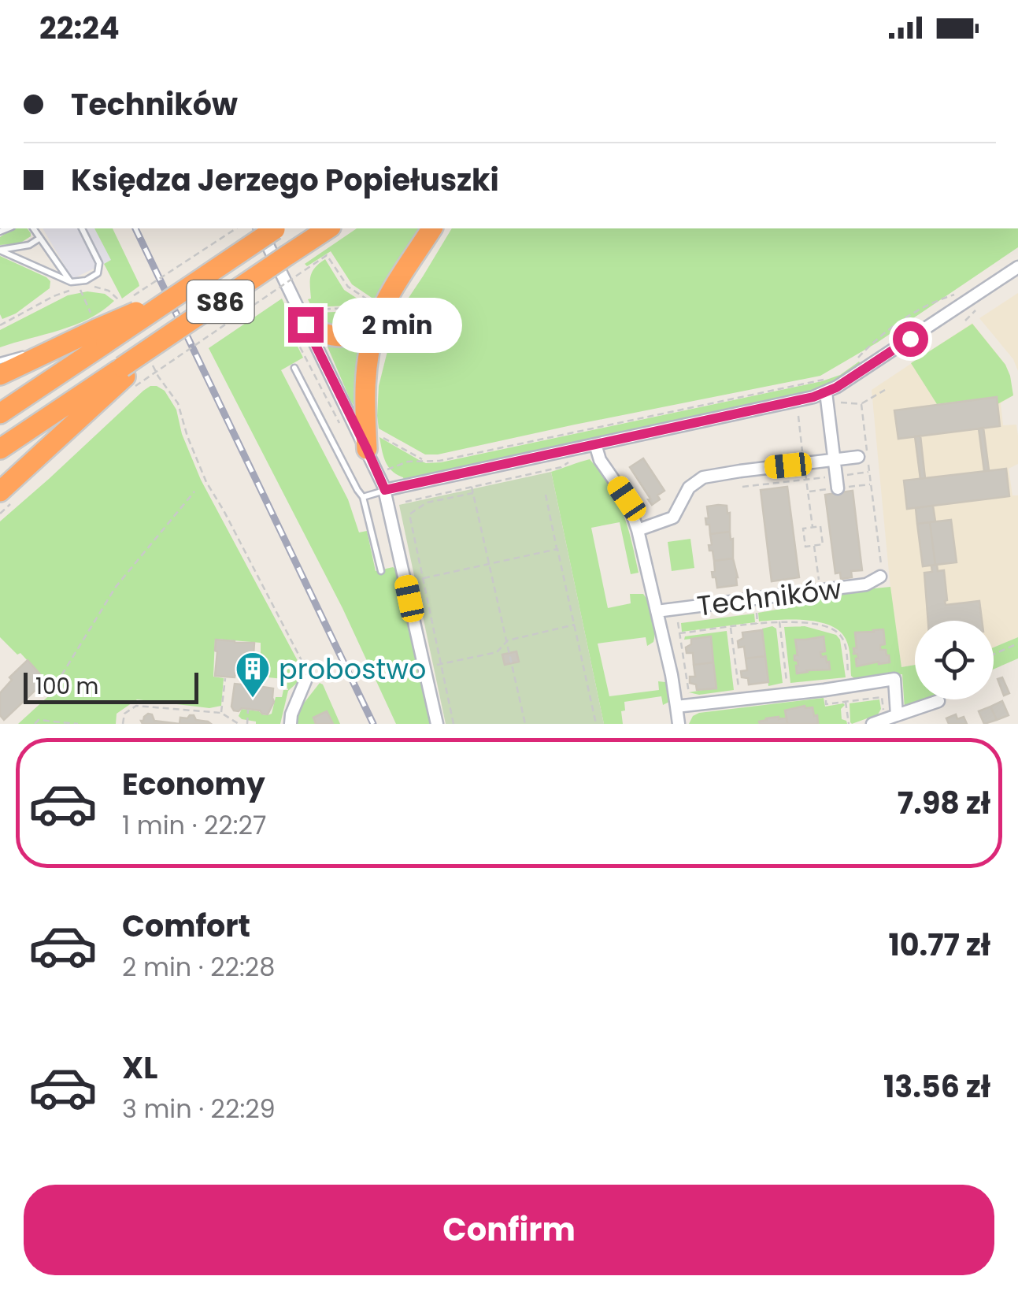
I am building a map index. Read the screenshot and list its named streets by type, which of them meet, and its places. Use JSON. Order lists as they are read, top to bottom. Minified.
{"streets":{"highway":["S86"],"street":["Techników"]},"places":{"building":["probostwo"]},"scale_bar":"100 m","page":{"status":"22:24","banner":["Techników","Księdza Jerzego Popiełuszki"],"bubble":"2 min","scale":"100 m","list":[{"name":"Economy","note":"1 min · 22:27","value":"7.98 zł"},{"name":"Comfort","note":"2 min · 22:28","value":"10.77 zł"},{"name":"XL","note":"3 min · 22:29","value":"13.56 zł"}],"buttons":"Confirm"}}
